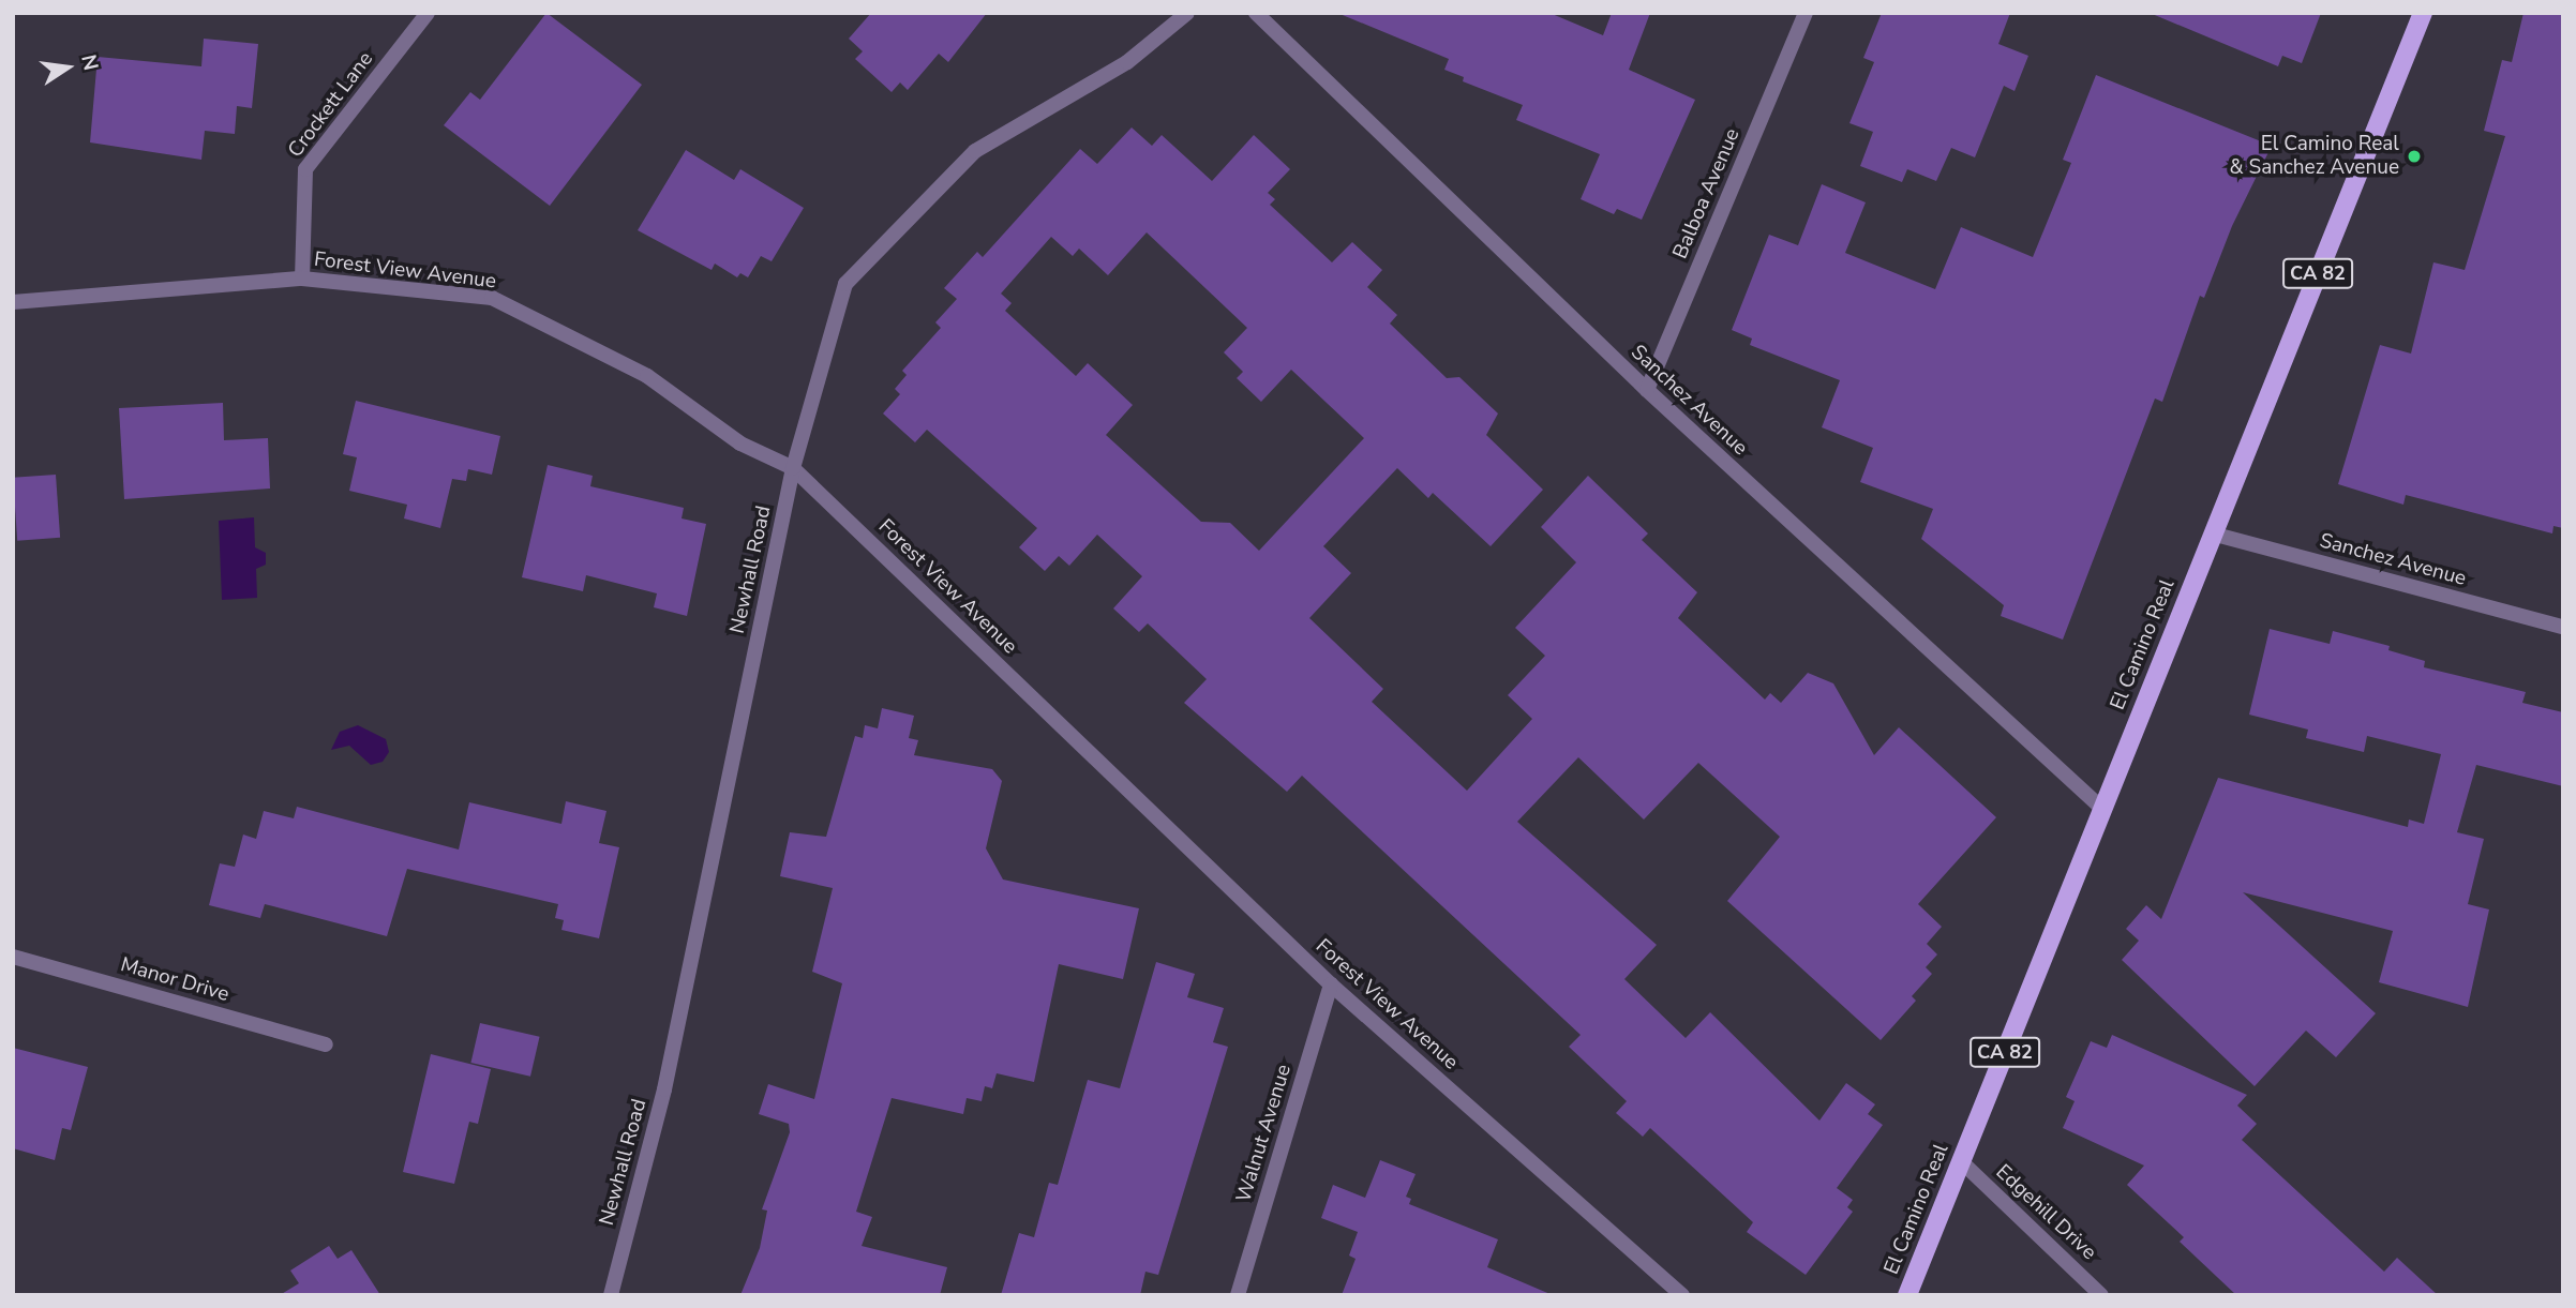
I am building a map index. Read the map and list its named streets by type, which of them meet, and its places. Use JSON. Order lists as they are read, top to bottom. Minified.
{"streets":{"main road":["CA 82","El Camino Real"],"street":["Crockett Lane","Balboa Avenue","Forest View Avenue","Sanchez Avenue","Newhall Road","Manor Drive","Walnut Avenue","Edgehill Drive"]},"crossings":[["Crockett Lane","Forest View Avenue"],["Balboa Avenue","Sanchez Avenue"],["Forest View Avenue","Newhall Road"],["Forest View Avenue","Walnut Avenue"],["Sanchez Avenue","El Camino Real"],["El Camino Real","Edgehill Drive"]],"places":["El Camino Real & Sanchez Avenue"],"north":"right"}
